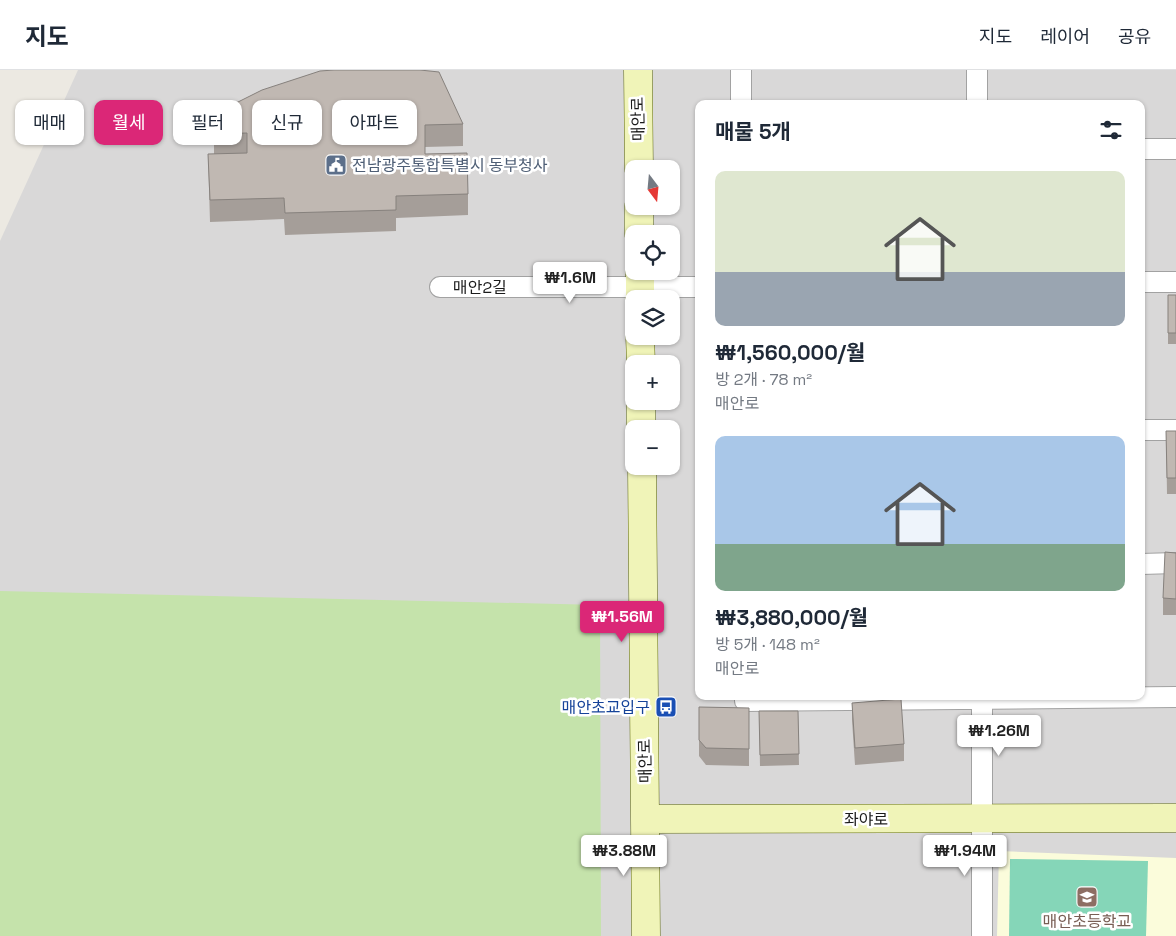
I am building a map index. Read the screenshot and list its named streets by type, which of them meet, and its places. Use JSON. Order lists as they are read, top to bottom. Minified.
{"streets":{"street":["매안로","매안2길","좌야로"]},"crossings":[["매안로","좌야로"]],"places":{"public building":["전남광주통합특별시 동부청사"],"bus stop":["매안초교입구"],"school or university":["매안초등학교"]},"north":"bottom","page":{"header":"지도","nav":["지도","레이어","공유"],"chip":["매매","월세","필터","신규","아파트"],"heading":"매물 5개","map_buttons":["+","−"],"list":[{"name":"₩1,560,000/월","note":"방 2개 · 78 m² · 매안로"},{"name":"₩3,880,000/월","note":"방 5개 · 148 m² · 매안로"}],"price":["₩1.6M","₩1.56M","₩1.26M","₩3.88M","₩1.94M"]}}
